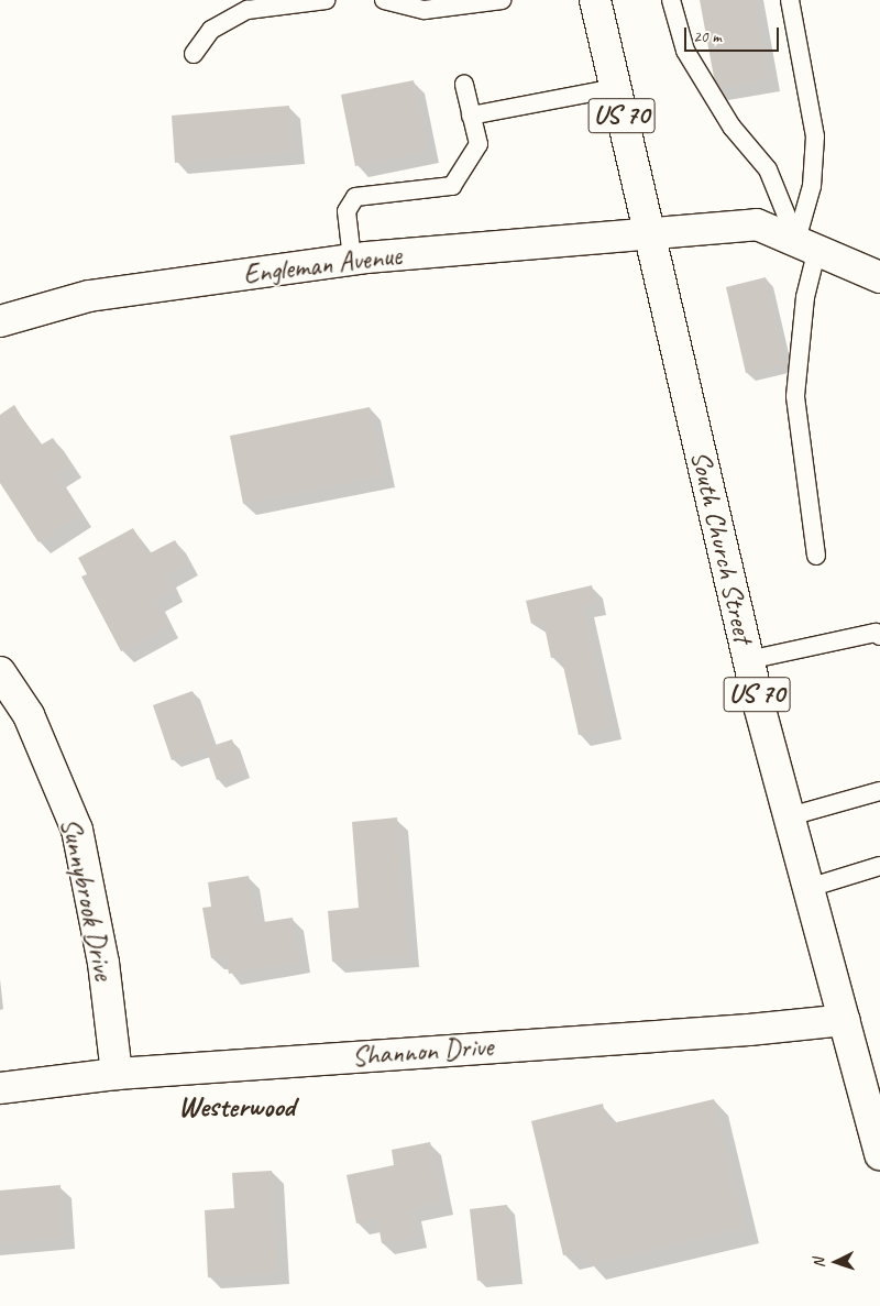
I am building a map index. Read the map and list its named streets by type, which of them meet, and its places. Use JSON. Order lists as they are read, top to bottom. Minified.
{"streets":{"street":["US 70","Engleman Avenue","South Church Street","Sunnybrook Drive","Shannon Drive"]},"crossings":[["Engleman Avenue","South Church Street"],["South Church Street","Shannon Drive"],["Sunnybrook Drive","Shannon Drive"]],"districts":["Westerwood"],"scale_bar":"20 m","north":"left"}
